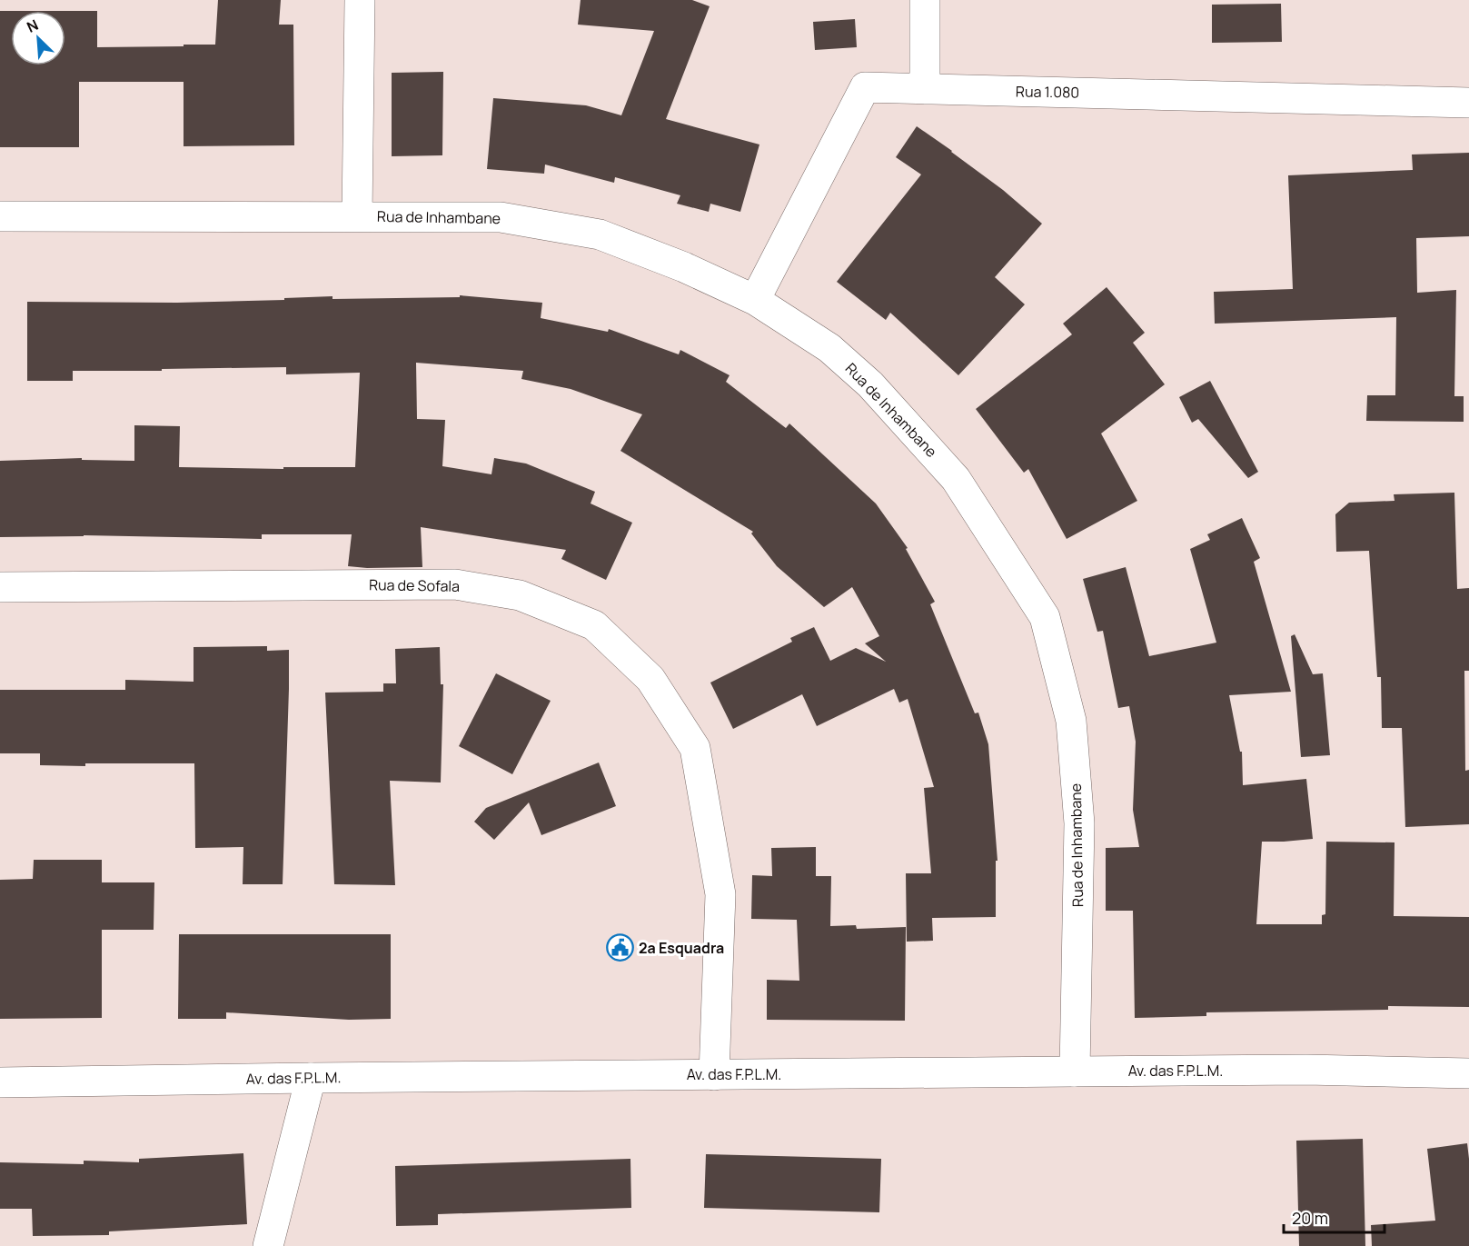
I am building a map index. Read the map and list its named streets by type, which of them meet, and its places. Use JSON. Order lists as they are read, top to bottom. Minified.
{"streets":{"street":["Rua 1.080","Rua de Inhambane","Rua de Sofala","Av. das F.P.L.M."]},"crossings":[["Rua 1.080","Rua de Inhambane"],["Rua de Inhambane","Av. das F.P.L.M."],["Rua de Sofala","Av. das F.P.L.M."]],"places":{"public building":["2a Esquadra"]},"scale_bar":"20 m","north":"top left"}
